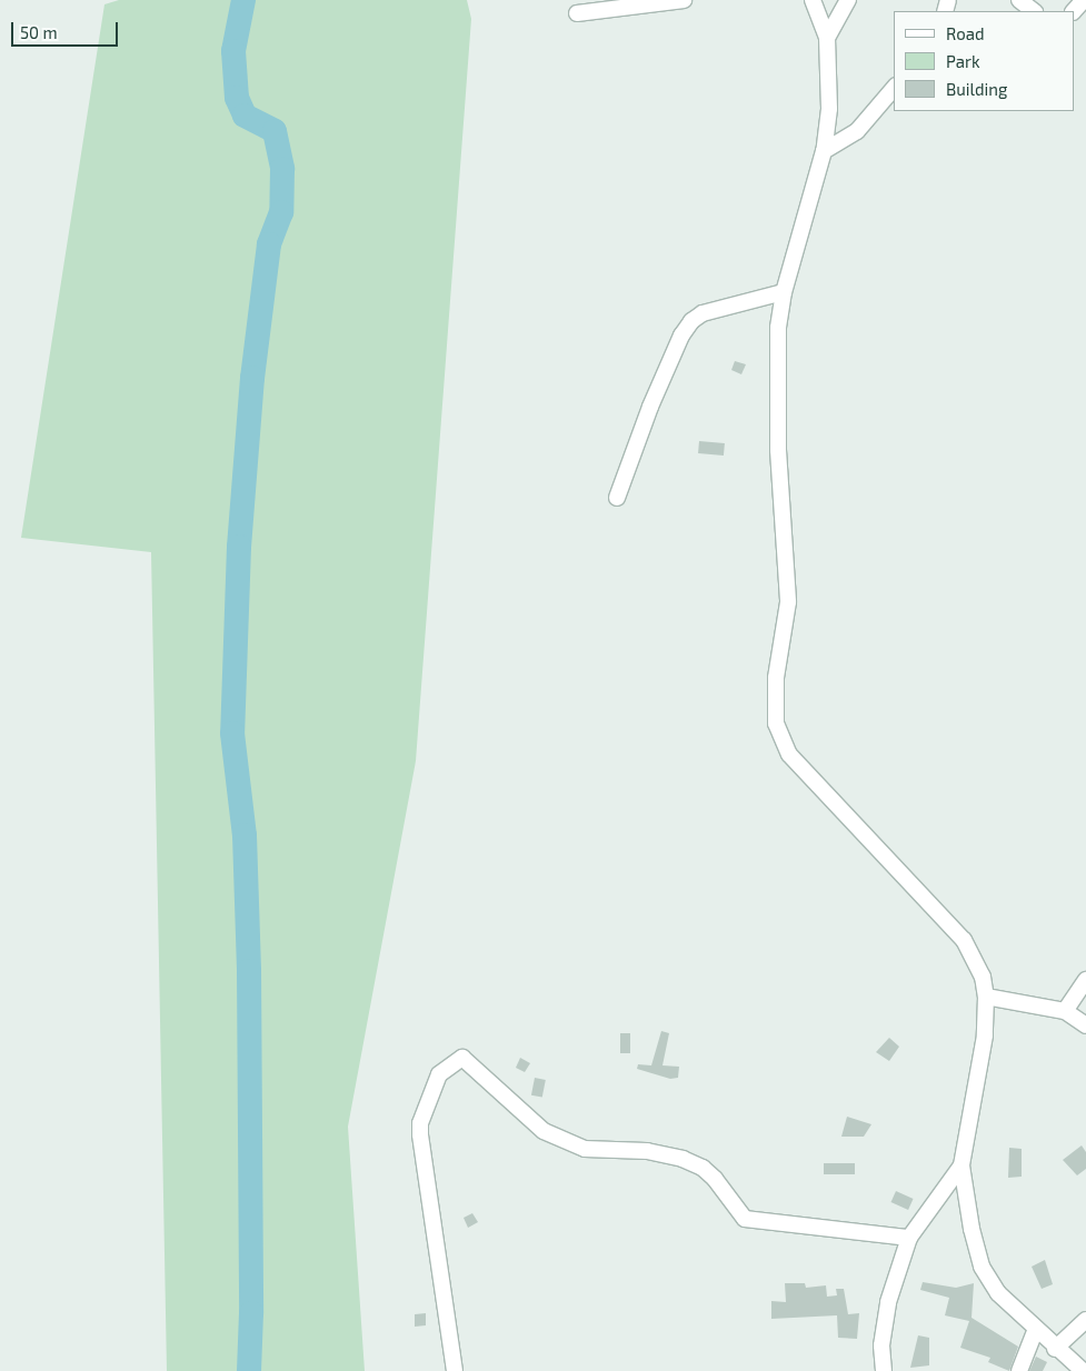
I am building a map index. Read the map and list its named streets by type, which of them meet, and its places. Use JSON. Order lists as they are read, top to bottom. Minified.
{"legend":["Road","Park","Building"],"scale_bar":"50 m"}
